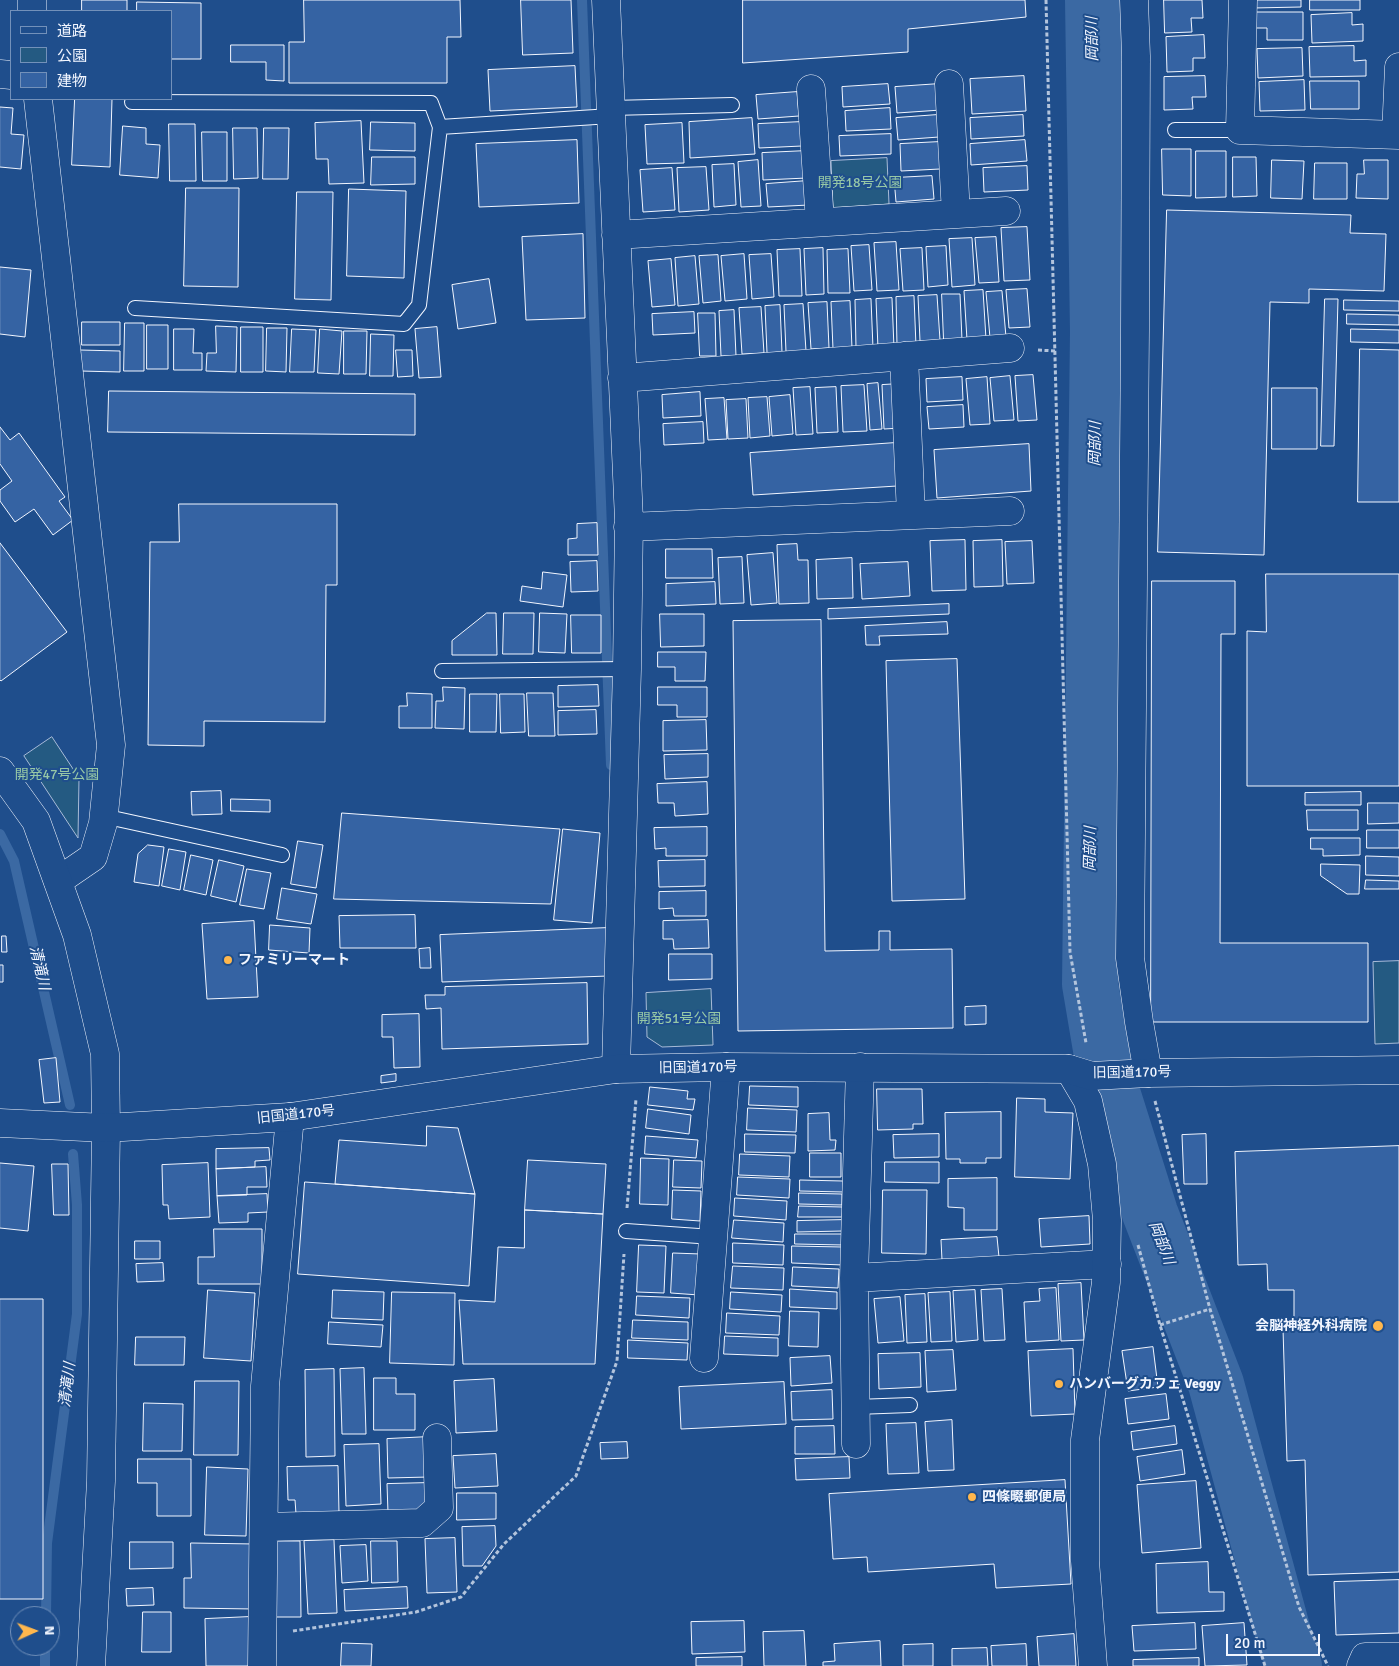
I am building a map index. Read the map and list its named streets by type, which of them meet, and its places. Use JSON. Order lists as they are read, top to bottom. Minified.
{"streets":{"main road":["旧国道170号"]},"water":["岡部川","清滝川"],"parks":["開発18号公園","開発47号公園","開発51号公園"],"places":["ファミリーマート","会脳神経外科病院","ハンバーグカフェ Veggy","四條畷郵便局"],"legend":["道路","公園","建物"],"scale_bar":"20 m","north":"right"}
